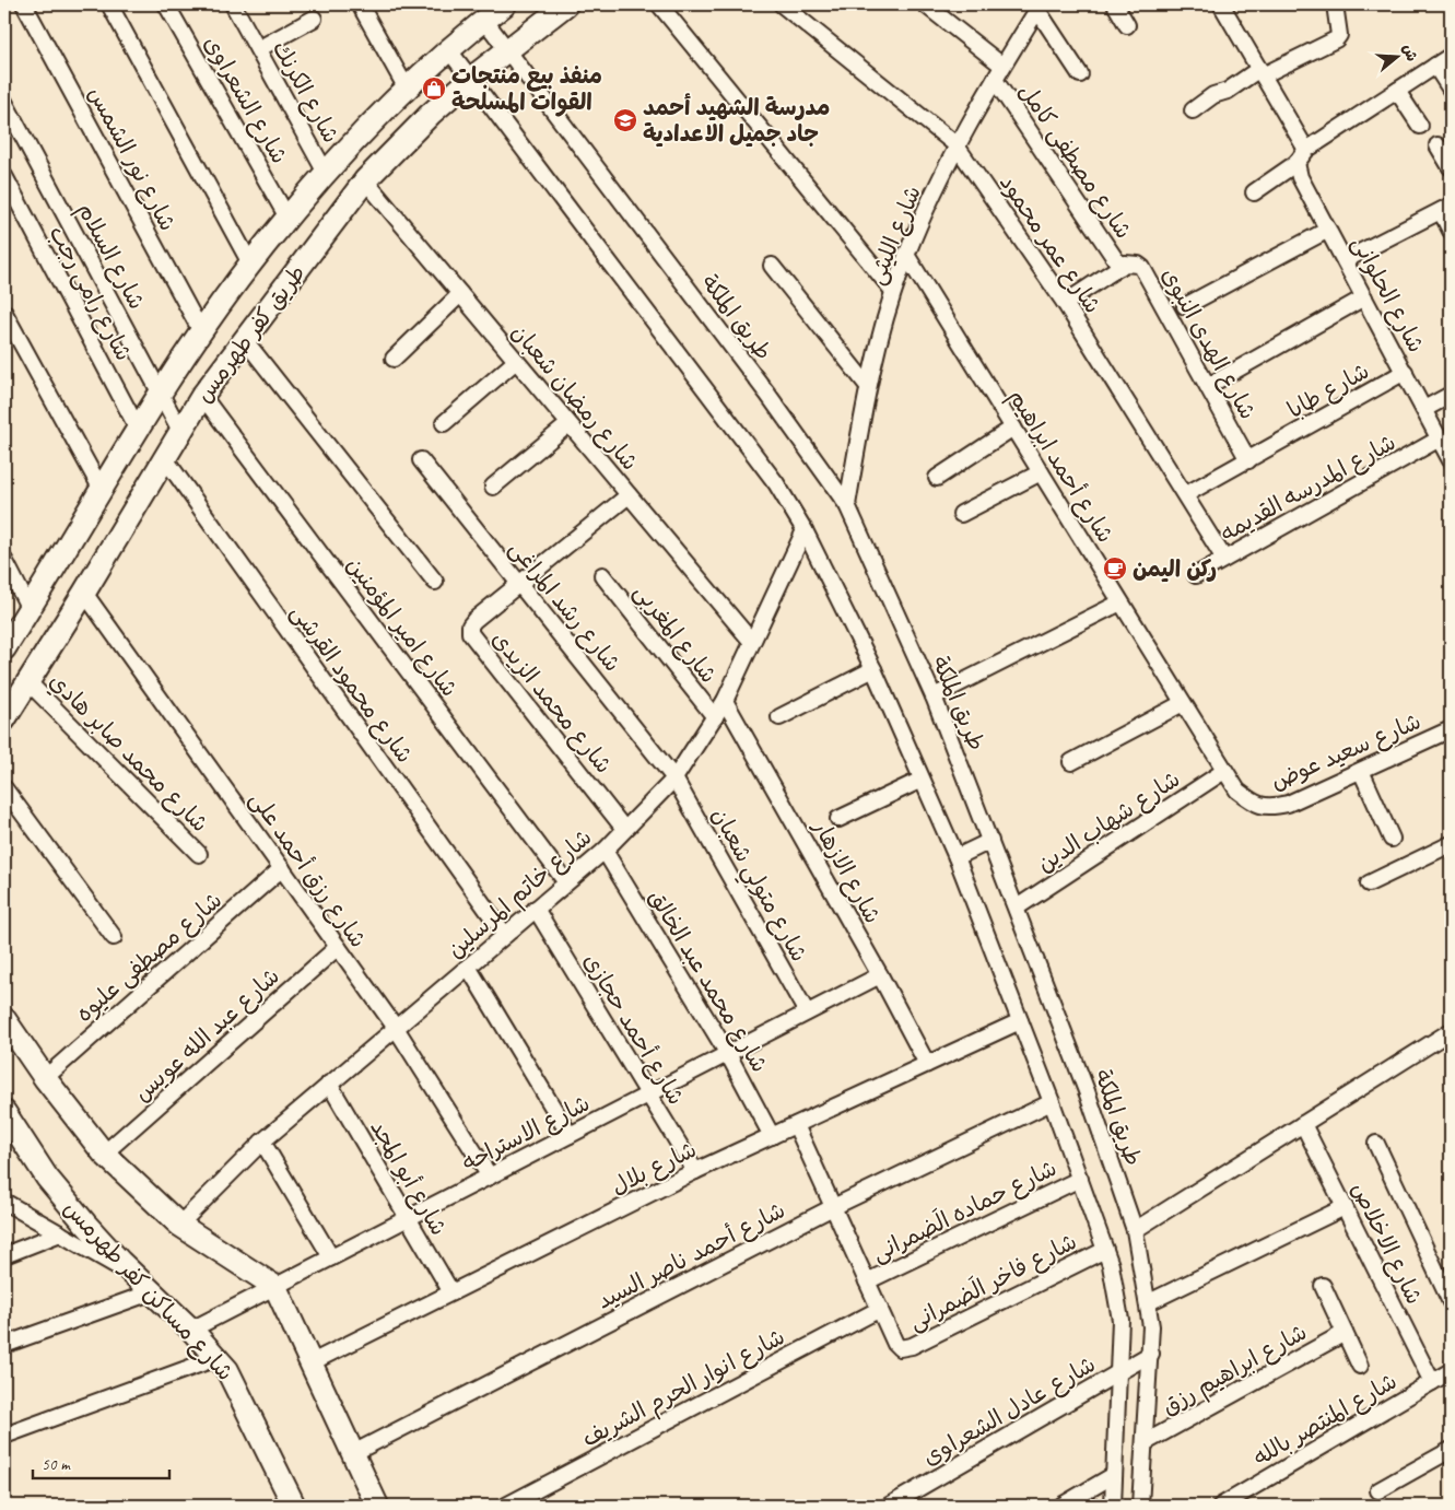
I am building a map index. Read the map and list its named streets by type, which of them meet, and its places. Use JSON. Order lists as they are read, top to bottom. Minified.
{"streets":{"street":["شارع الكرنك","شارع الشعراوى","شارع نور الشمس","شارع مصطفى كامل","شارع الليثى","شارع عمر محمود","شارع السلام","شارع رامى رجب","شارع الحلوانى","طريق الملكة","طريق كفر طهرمس","شارع الهدى النبوى","شارع طابا","شارع رمضان شعبان","شارع أحمد ابراهيم","شارع المدرسه القديمه","شارع رشد المراغى","شارع امير المؤمنين","شارع المغربى","شارع محمود القرشى","شارع محمد الزيدى","شارع سعيد عوض","شارع محمد صابر هادي","شارع شهاب الدين","شارع رزق أحمد على","شارع الازهار","شارع متولي شعبان","شارع خاتم المرسلين","شارع مصطفى عليوه","شارع محمد عبد الخالق","شارع أحمد حجازى","شارع عبد الله عويس","شارع الاستراحه","شارع بلال","شارع أبو المجد","شارع حماده الَضمرانى","شارع الاخلاص","شارع أحمد ناصر السيد","شارع فاخر الَضمرانى","شارع مساكن كفر طهرمس","شارع ابراهيم رزق","شارع انوار الحرم الشريف","شارع عادل الشعراوى","شارع المنتصر بالله"]},"crossings":[["شارع الكرنك","طريق كفر طهرمس"],["شارع الشعراوى","طريق كفر طهرمس"],["شارع نور الشمس","طريق كفر طهرمس"],["شارع مصطفى كامل","شارع الليثى"],["شارع مصطفى كامل","شارع الهدى النبوى"],["شارع الليثى","شارع عمر محمود"],["شارع الليثى","طريق الملكة"],["شارع الليثى","شارع أحمد ابراهيم"],["شارع عمر محمود","شارع طابا"],["شارع عمر محمود","شارع المدرسه القديمه"],["شارع السلام","طريق كفر طهرمس"],["شارع رامى رجب","طريق كفر طهرمس"],["شارع الحلوانى","شارع طابا"],["شارع الحلوانى","شارع المدرسه القديمه"],["طريق الملكة","طريق كفر طهرمس"],["طريق الملكة","شارع شهاب الدين"],["طريق الملكة","شارع ابراهيم رزق"],["طريق الملكة","شارع عادل الشعراوى"],["طريق كفر طهرمس","شارع رمضان شعبان"],["طريق كفر طهرمس","شارع امير المؤمنين"],["طريق كفر طهرمس","شارع محمود القرشى"],["طريق كفر طهرمس","شارع محمد صابر هادي"],["طريق كفر طهرمس","شارع رزق أحمد على"],["شارع الهدى النبوى","شارع طابا"],["شارع رمضان شعبان","شارع خاتم المرسلين"],["شارع أحمد ابراهيم","شارع سعيد عوض"],["شارع أحمد ابراهيم","شارع شهاب الدين"],["شارع رشد المراغى","شارع محمد الزيدى"],["شارع رشد المراغى","شارع متولي شعبان"],["شارع رشد المراغى","شارع خاتم المرسلين"],["شارع امير المؤمنين","شارع خاتم المرسلين"],["شارع المغربى","شارع خاتم المرسلين"],["شارع محمود القرشى","شارع خاتم المرسلين"],["شارع محمد الزيدى","شارع خاتم المرسلين"],["شارع رزق أحمد على","شارع خاتم المرسلين"],["شارع رزق أحمد على","شارع مصطفى عليوه"],["شارع رزق أحمد على","شارع عبد الله عويس"],["شارع رزق أحمد على","شارع الاستراحه"],["شارع الازهار","شارع خاتم المرسلين"],["شارع الازهار","شارع الاستراحه"],["شارع الازهار","شارع بلال"],["شارع متولي شعبان","شارع خاتم المرسلين"],["شارع متولي شعبان","شارع الاستراحه"],["شارع خاتم المرسلين","شارع محمد عبد الخالق"],["شارع خاتم المرسلين","شارع أحمد حجازى"],["شارع خاتم المرسلين","شارع أبو المجد"],["شارع محمد عبد الخالق","شارع الاستراحه"],["شارع محمد عبد الخالق","شارع بلال"],["شارع أحمد حجازى","شارع الاستراحه"],["شارع أحمد حجازى","شارع بلال"],["شارع الاستراحه","شارع أبو المجد"],["شارع الاستراحه","شارع مساكن كفر طهرمس"],["شارع بلال","شارع أبو المجد"],["شارع الاخلاص","شارع المنتصر بالله"],["شارع فاخر الَضمرانى","شارع انوار الحرم الشريف"]],"places":{"shop":["منفذ بيع منتجات القوات المسلحة"],"school or university":["مدرسة الشهيد أحمد جاد جميل الاعدادية"],"cafe":["ركن اليمن"]},"scale_bar":"50 m","north":"right"}
